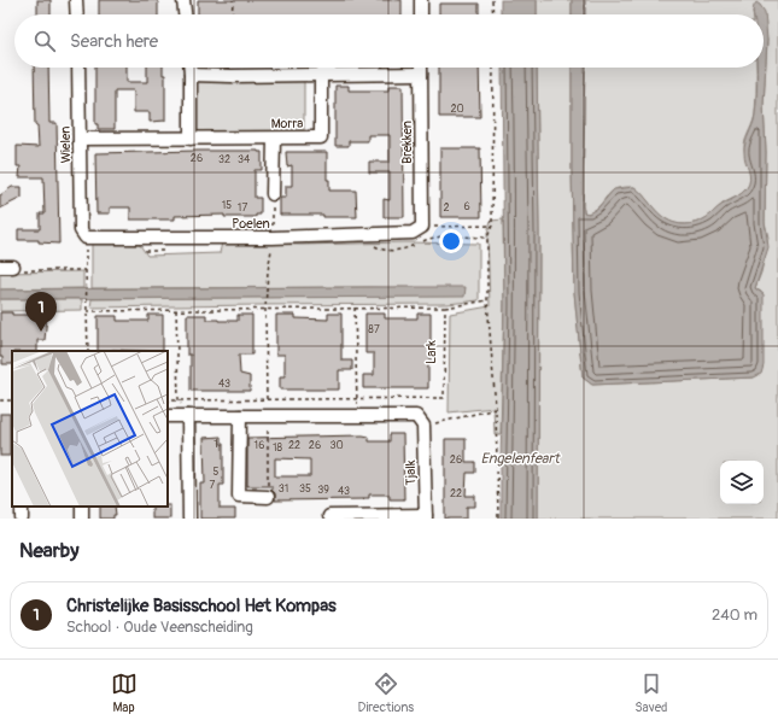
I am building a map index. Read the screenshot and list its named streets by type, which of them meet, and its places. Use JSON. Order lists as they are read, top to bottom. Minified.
{"streets":{"street":["Morra","Brekken","Wielen","Poelen","Tjalk"],"path":["Lark"]},"crossings":[["Morra","Wielen"],["Brekken","Poelen"],["Wielen","Poelen"]],"water":["Engelenfeart"],"house_numbers":["20","26","32","34","15","6","17","2","87","43","1","16","22","26","30","18","26","5","7","31","35","39","43","22"],"page":{"search":"Search here","pins":"1","heading":"Nearby","list":[{"mark":"1","name":"Christelijke Basisschool Het Kompas","note":"School · Oude Veenscheiding","value":"240 m"}],"nav":["Map","Directions","Saved"]}}
